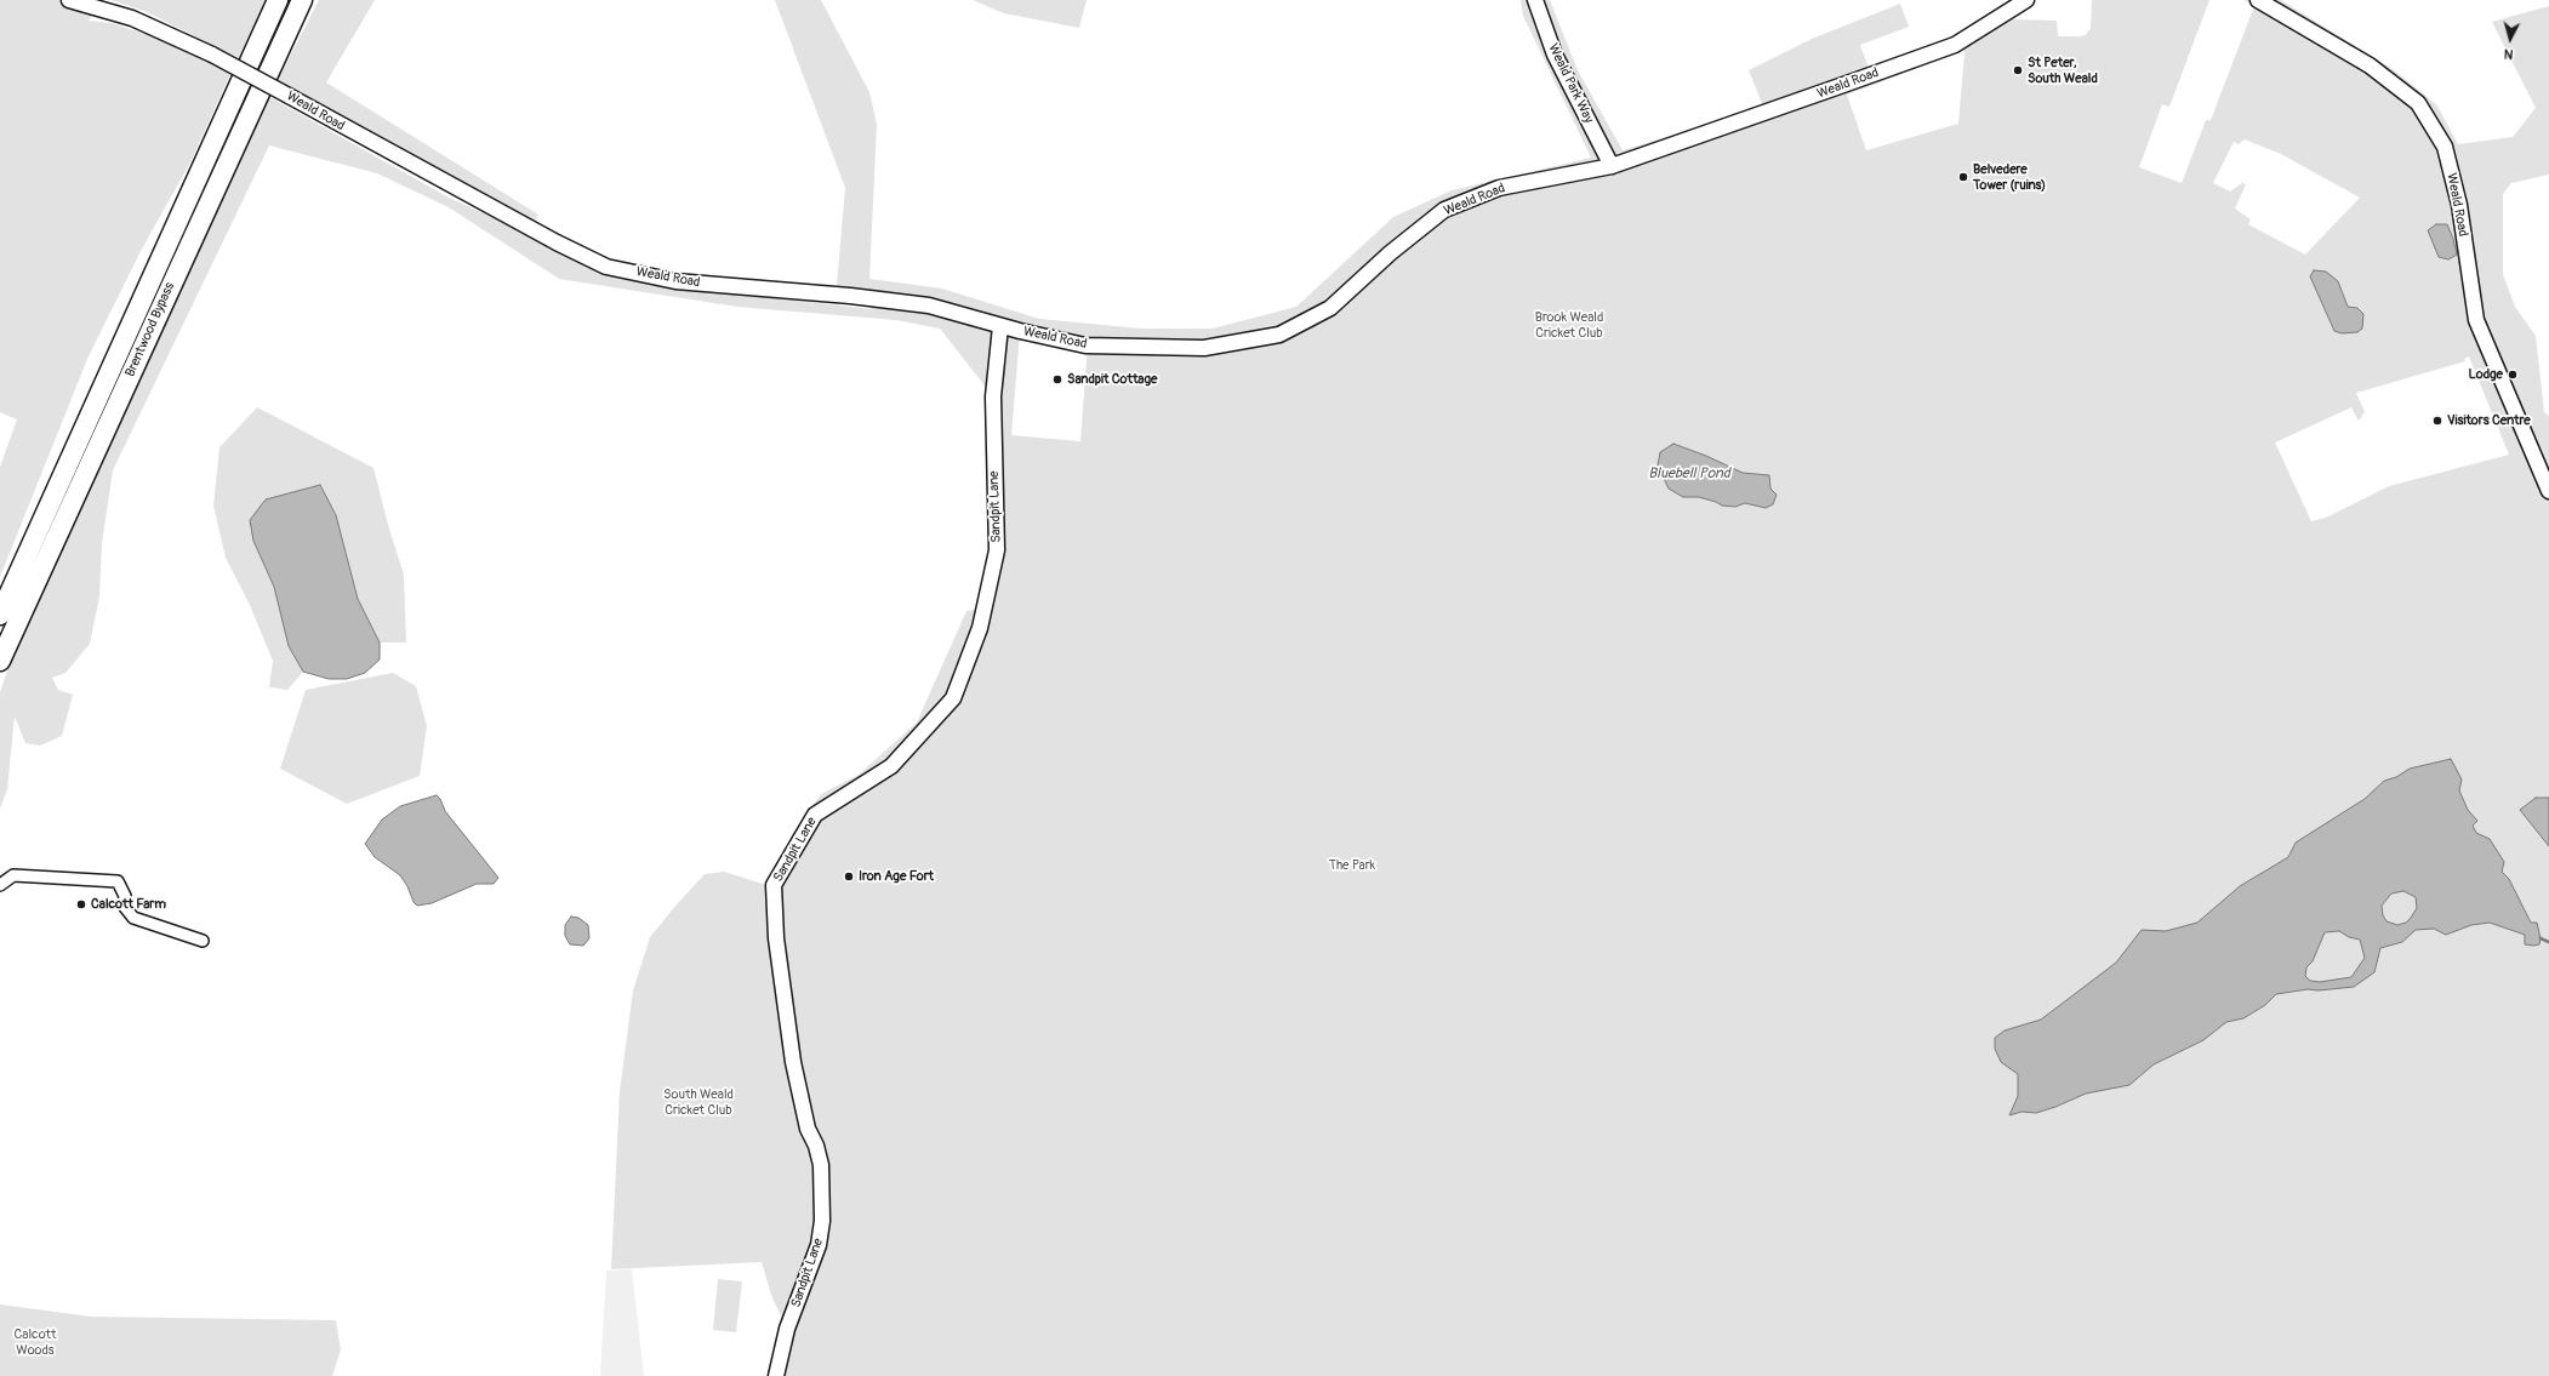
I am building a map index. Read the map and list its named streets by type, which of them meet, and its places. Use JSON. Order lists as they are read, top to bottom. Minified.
{"streets":{"highway":["Brentwood Bypass"],"street":["Weald Park Way","Weald Road","Sandpit Lane"]},"crossings":[["Weald Park Way","Weald Road"],["Weald Road","Sandpit Lane"]],"water":["Bluebell Pond"],"parks":["Brook Weald Cricket Club","The Park","South Weald Cricket Club","Calcott Woods"],"places":["St Peter, South Weald","Belvedere Tower (ruins)","Lodge","Sandpit Cottage","Visitors Centre","Iron Age Fort","Calcott Farm"],"north":"bottom"}
